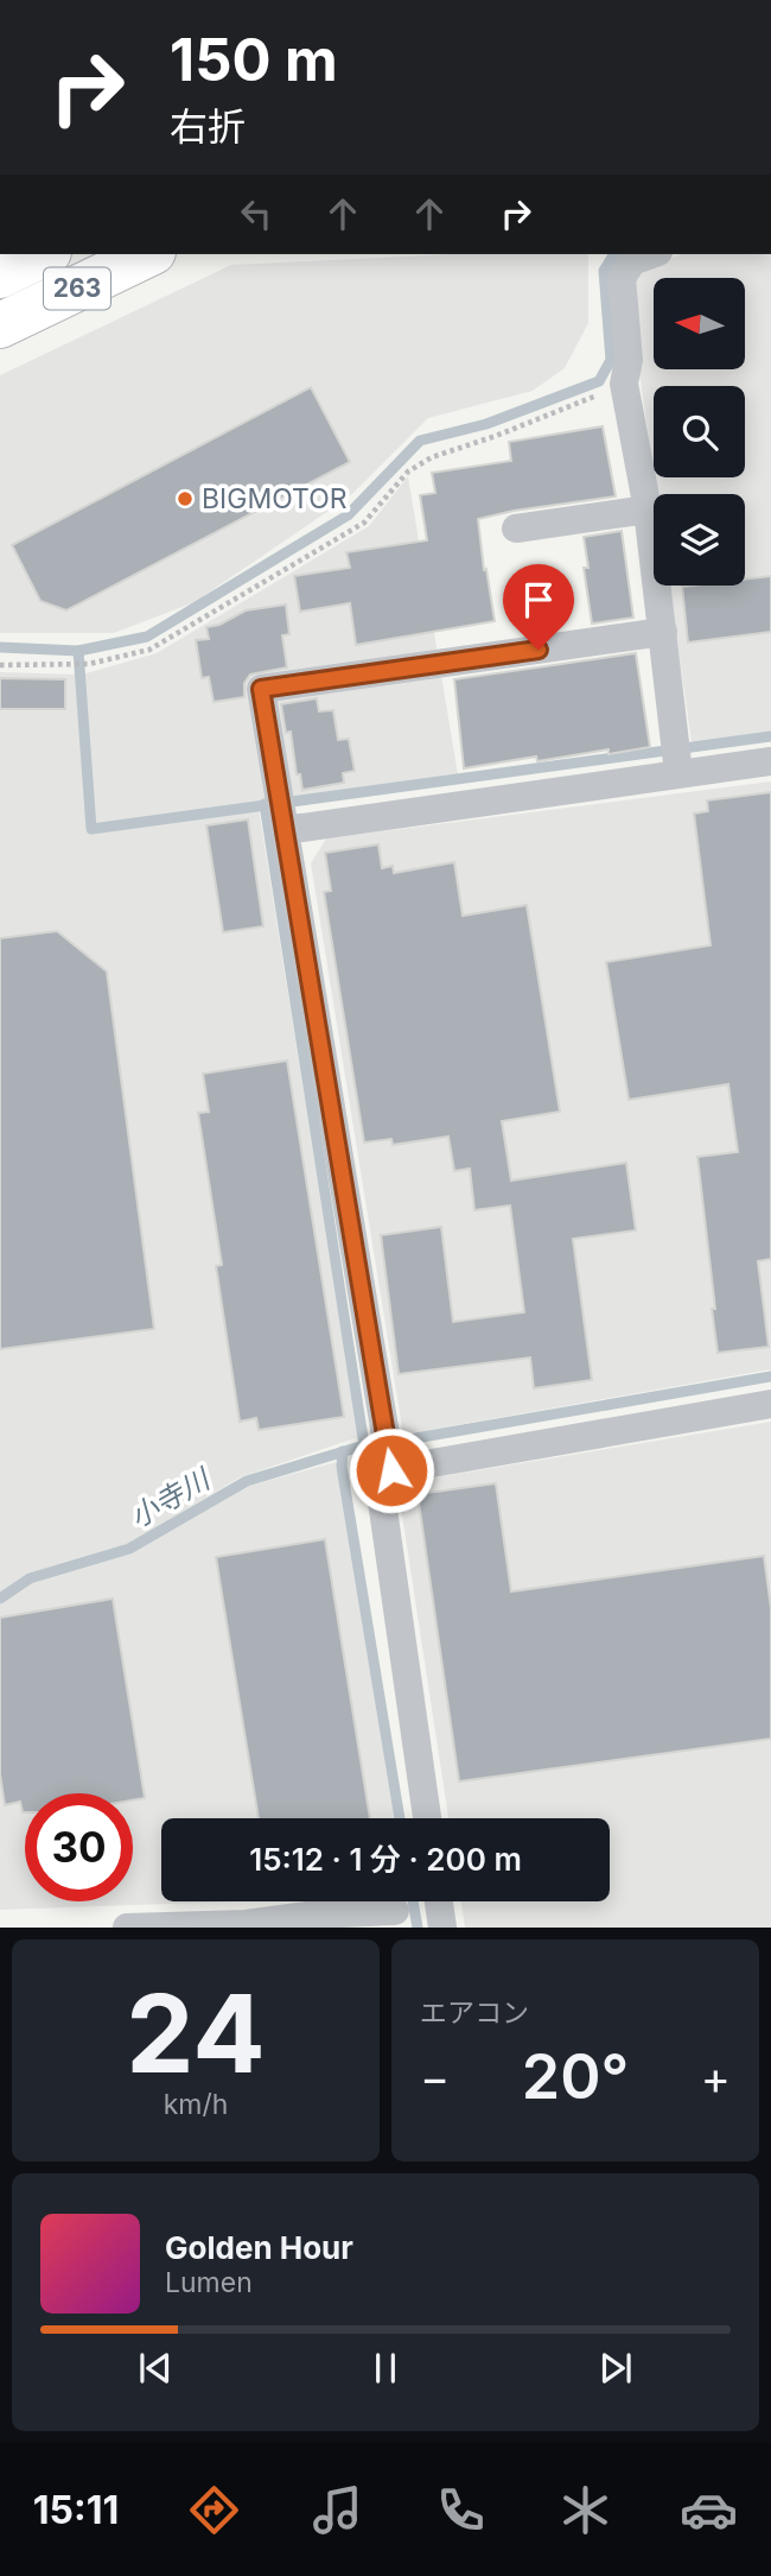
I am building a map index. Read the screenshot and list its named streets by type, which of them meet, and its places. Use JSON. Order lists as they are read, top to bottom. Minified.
{"streets":{"highway":["263"]},"water":["小寺川"],"places":["BIGMOTOR"],"north":"left","page":{"turn":["150 m","右折"],"limit":"30","trip":"15:12 · 1 分 · 200 m","tile":[["24","km/h"],"エアコン"],"heat":["−","20°","+"],"song":["Golden Hour","Lumen"],"tabs":"15:11"}}
